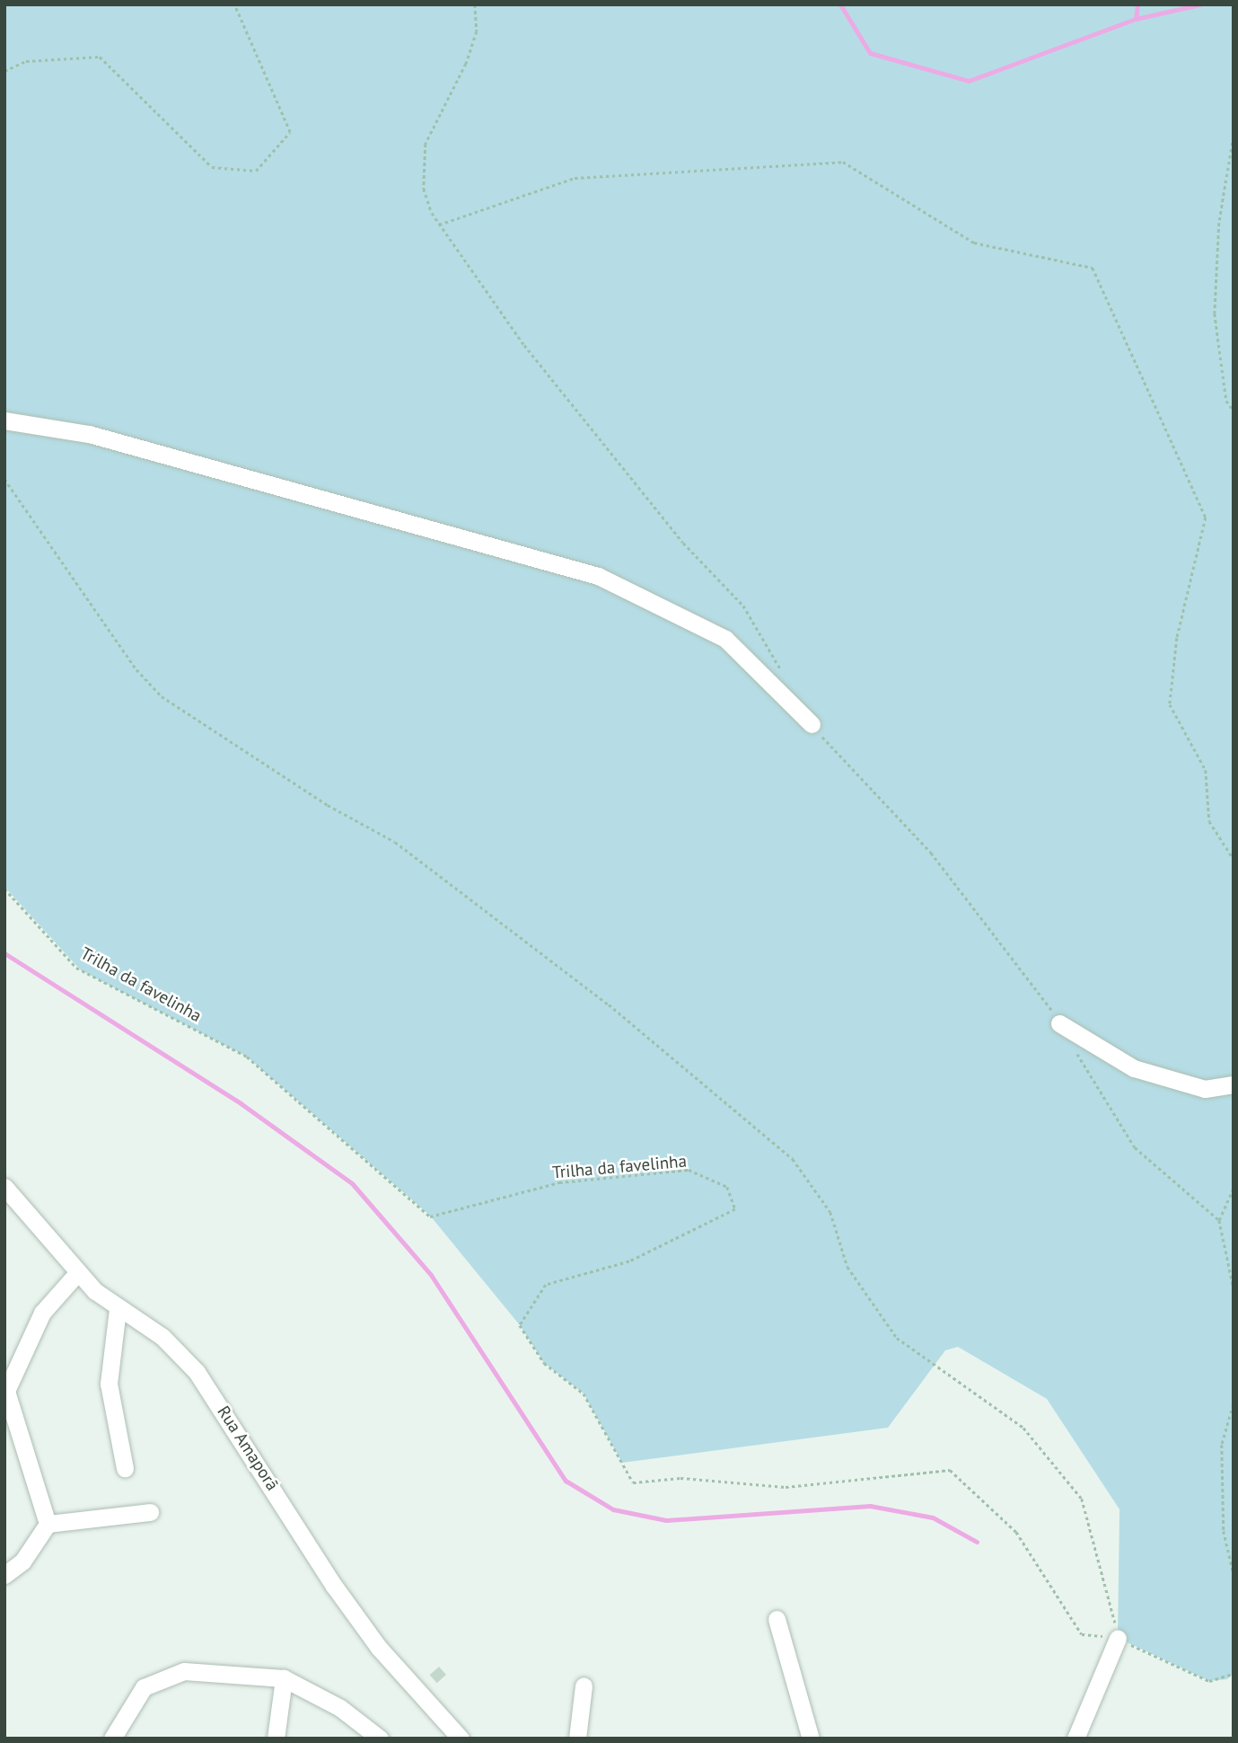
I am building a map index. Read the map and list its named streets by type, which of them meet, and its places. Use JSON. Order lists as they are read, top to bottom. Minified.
{"streets":{"street":["Rua Amaporã"],"path":["Trilha da favelinha"]}}
